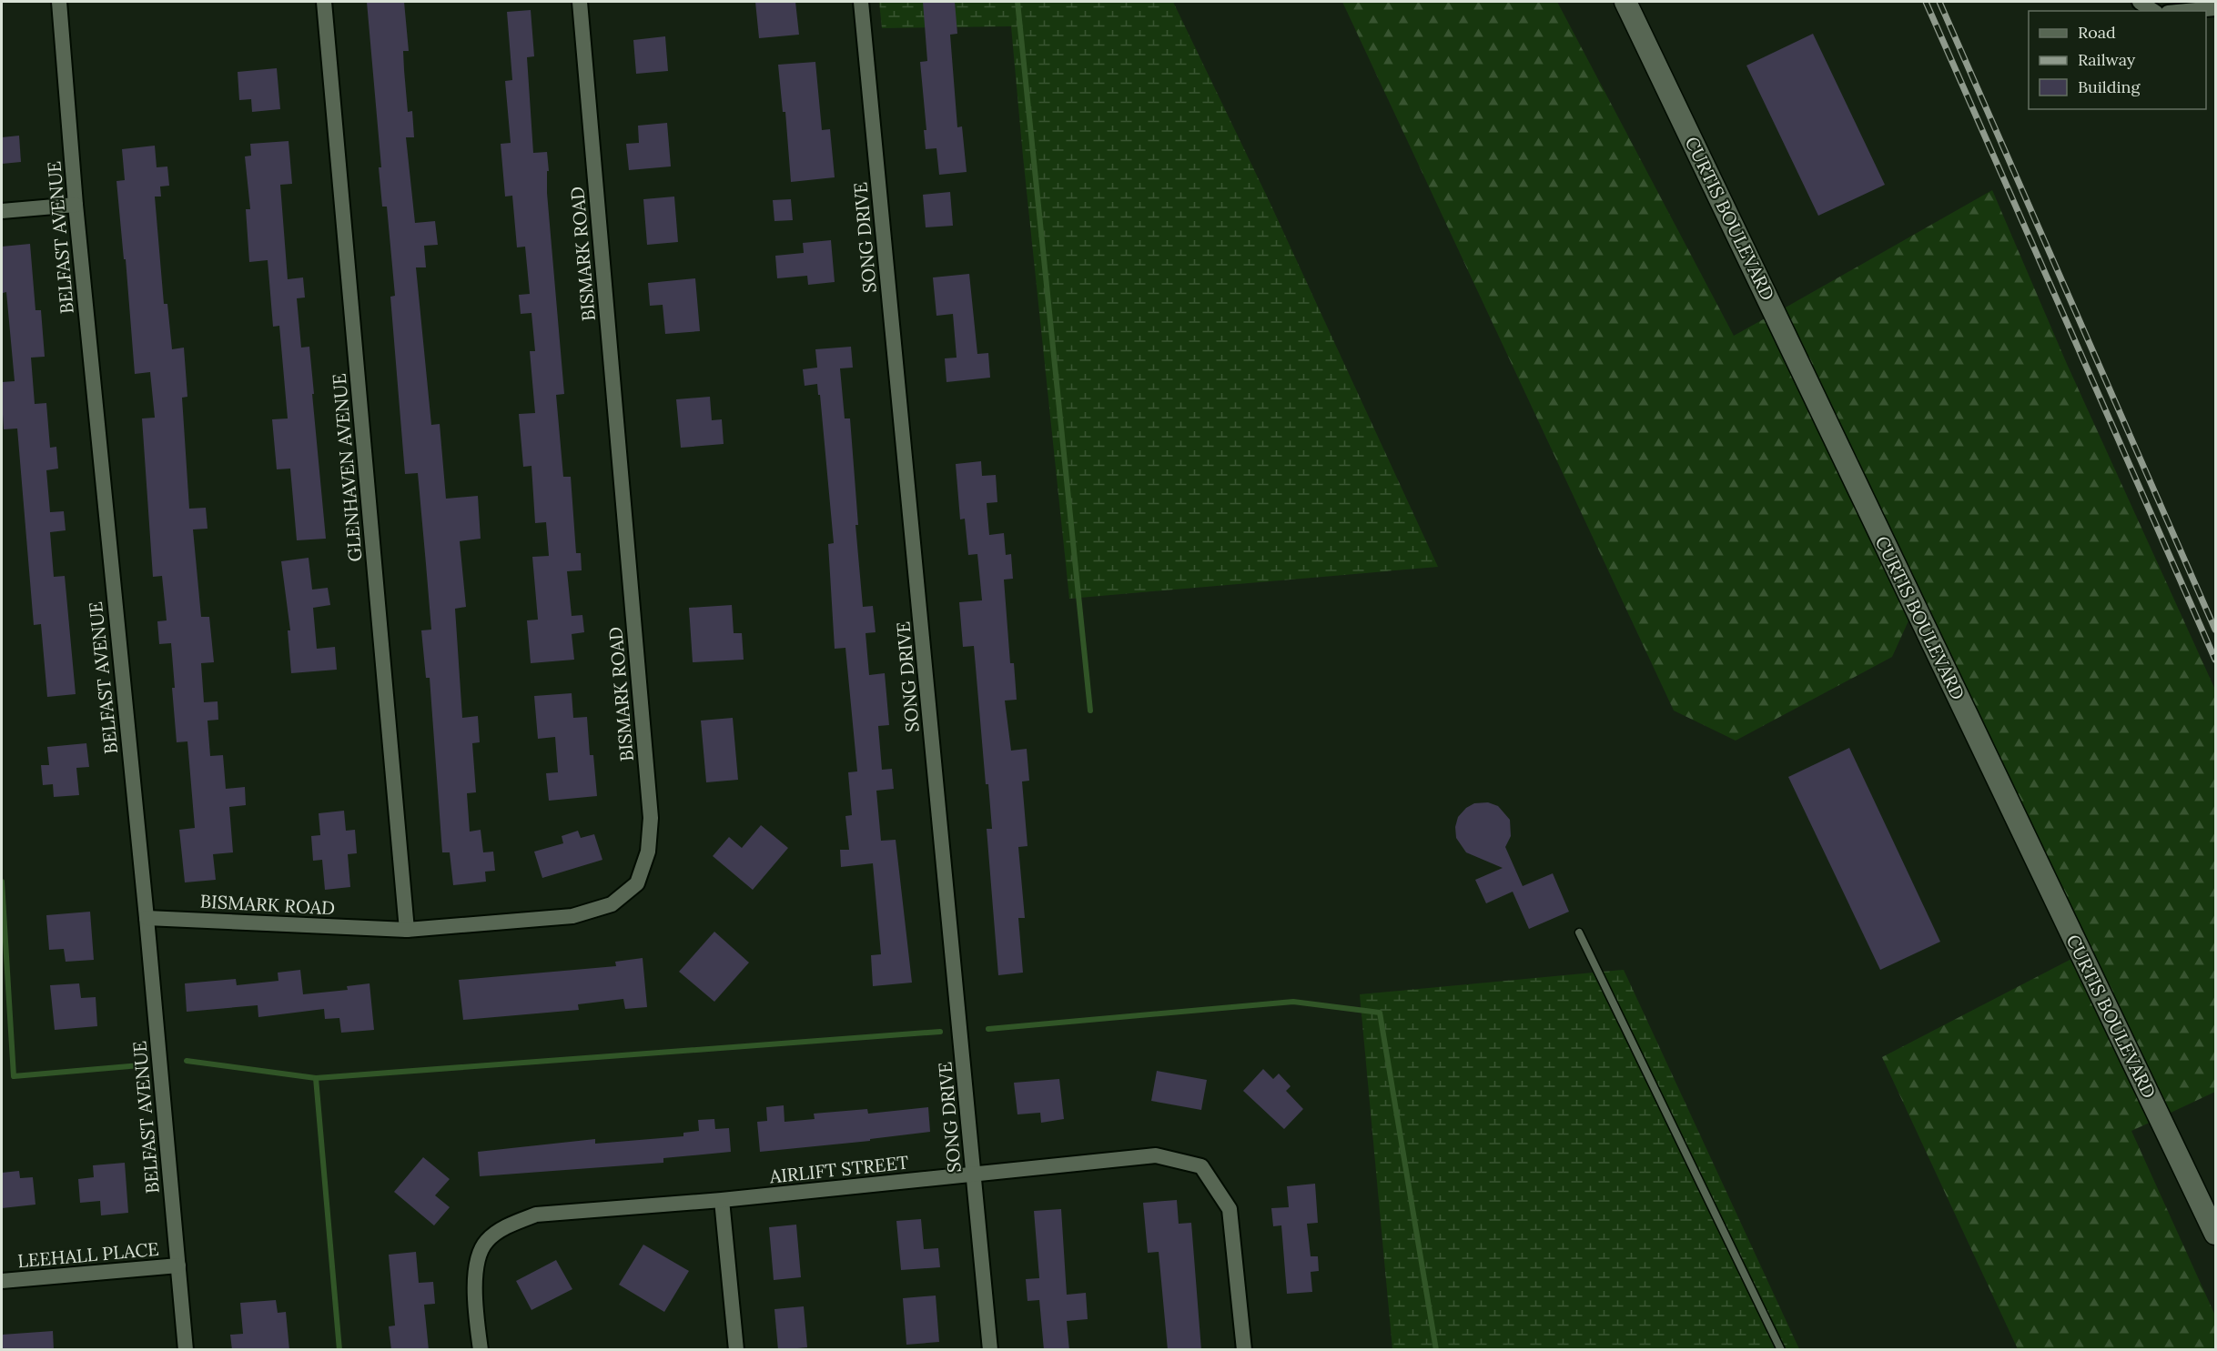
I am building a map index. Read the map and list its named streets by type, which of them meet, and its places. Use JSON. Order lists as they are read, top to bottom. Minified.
{"streets":{"street":["CURTIS BOULEVARD","BELFAST AVENUE","SONG DRIVE","BISMARK ROAD","GLENHAVEN AVENUE","AIRLIFT STREET","LEEHALL PLACE"]},"crossings":[["BELFAST AVENUE","BISMARK ROAD"],["BELFAST AVENUE","LEEHALL PLACE"],["SONG DRIVE","AIRLIFT STREET"],["BISMARK ROAD","GLENHAVEN AVENUE"]],"legend":["Road","Railway","Building"]}
